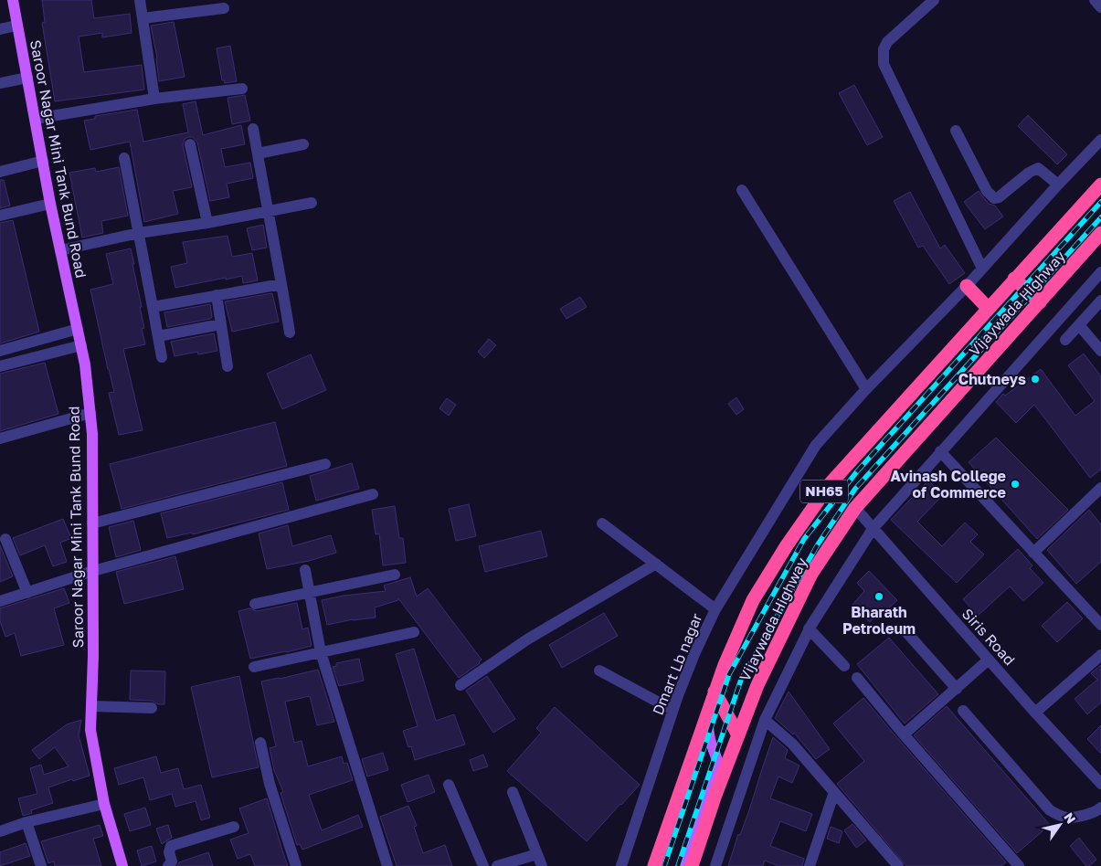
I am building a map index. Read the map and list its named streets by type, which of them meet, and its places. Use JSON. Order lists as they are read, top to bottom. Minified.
{"streets":{"highway":["Vijaywada Highway","NH65"],"main road":["Saroor Nagar Mini Tank Bund Road"],"street":["Siris Road","Dmart Lb nagar"]},"crossings":[["Vijaywada Highway","Siris Road"]],"places":["Chutneys","Avinash College of Commerce","Bharath Petroleum"],"north":"top right"}
